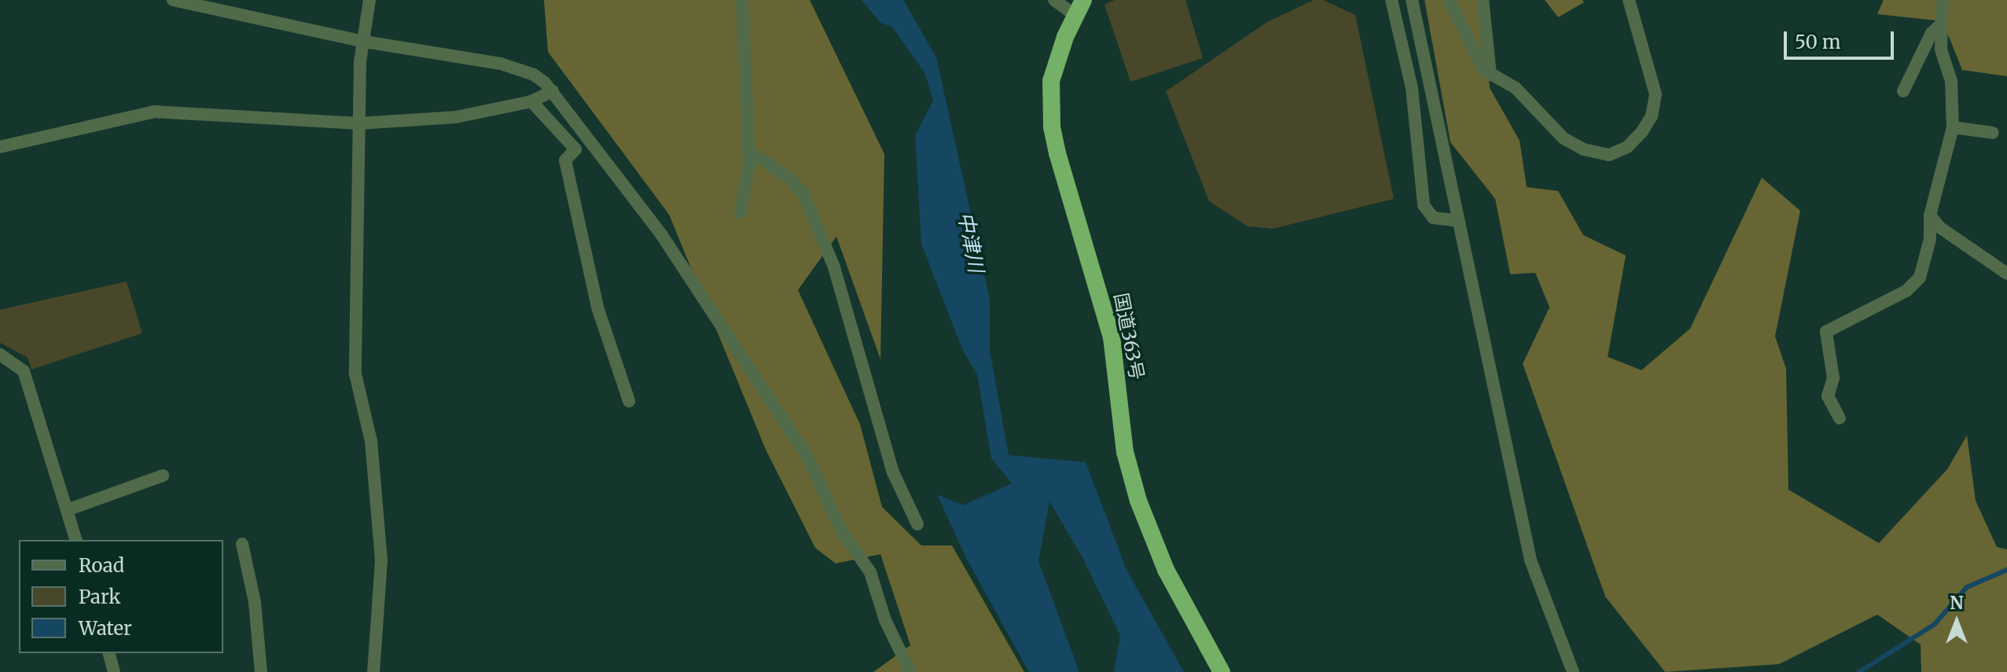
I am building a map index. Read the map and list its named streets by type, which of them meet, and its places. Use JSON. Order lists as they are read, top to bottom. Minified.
{"streets":{"highway":["国道363号"]},"water":["中津川"],"legend":["Road","Park","Water"],"scale_bar":"50 m","north":"top"}
